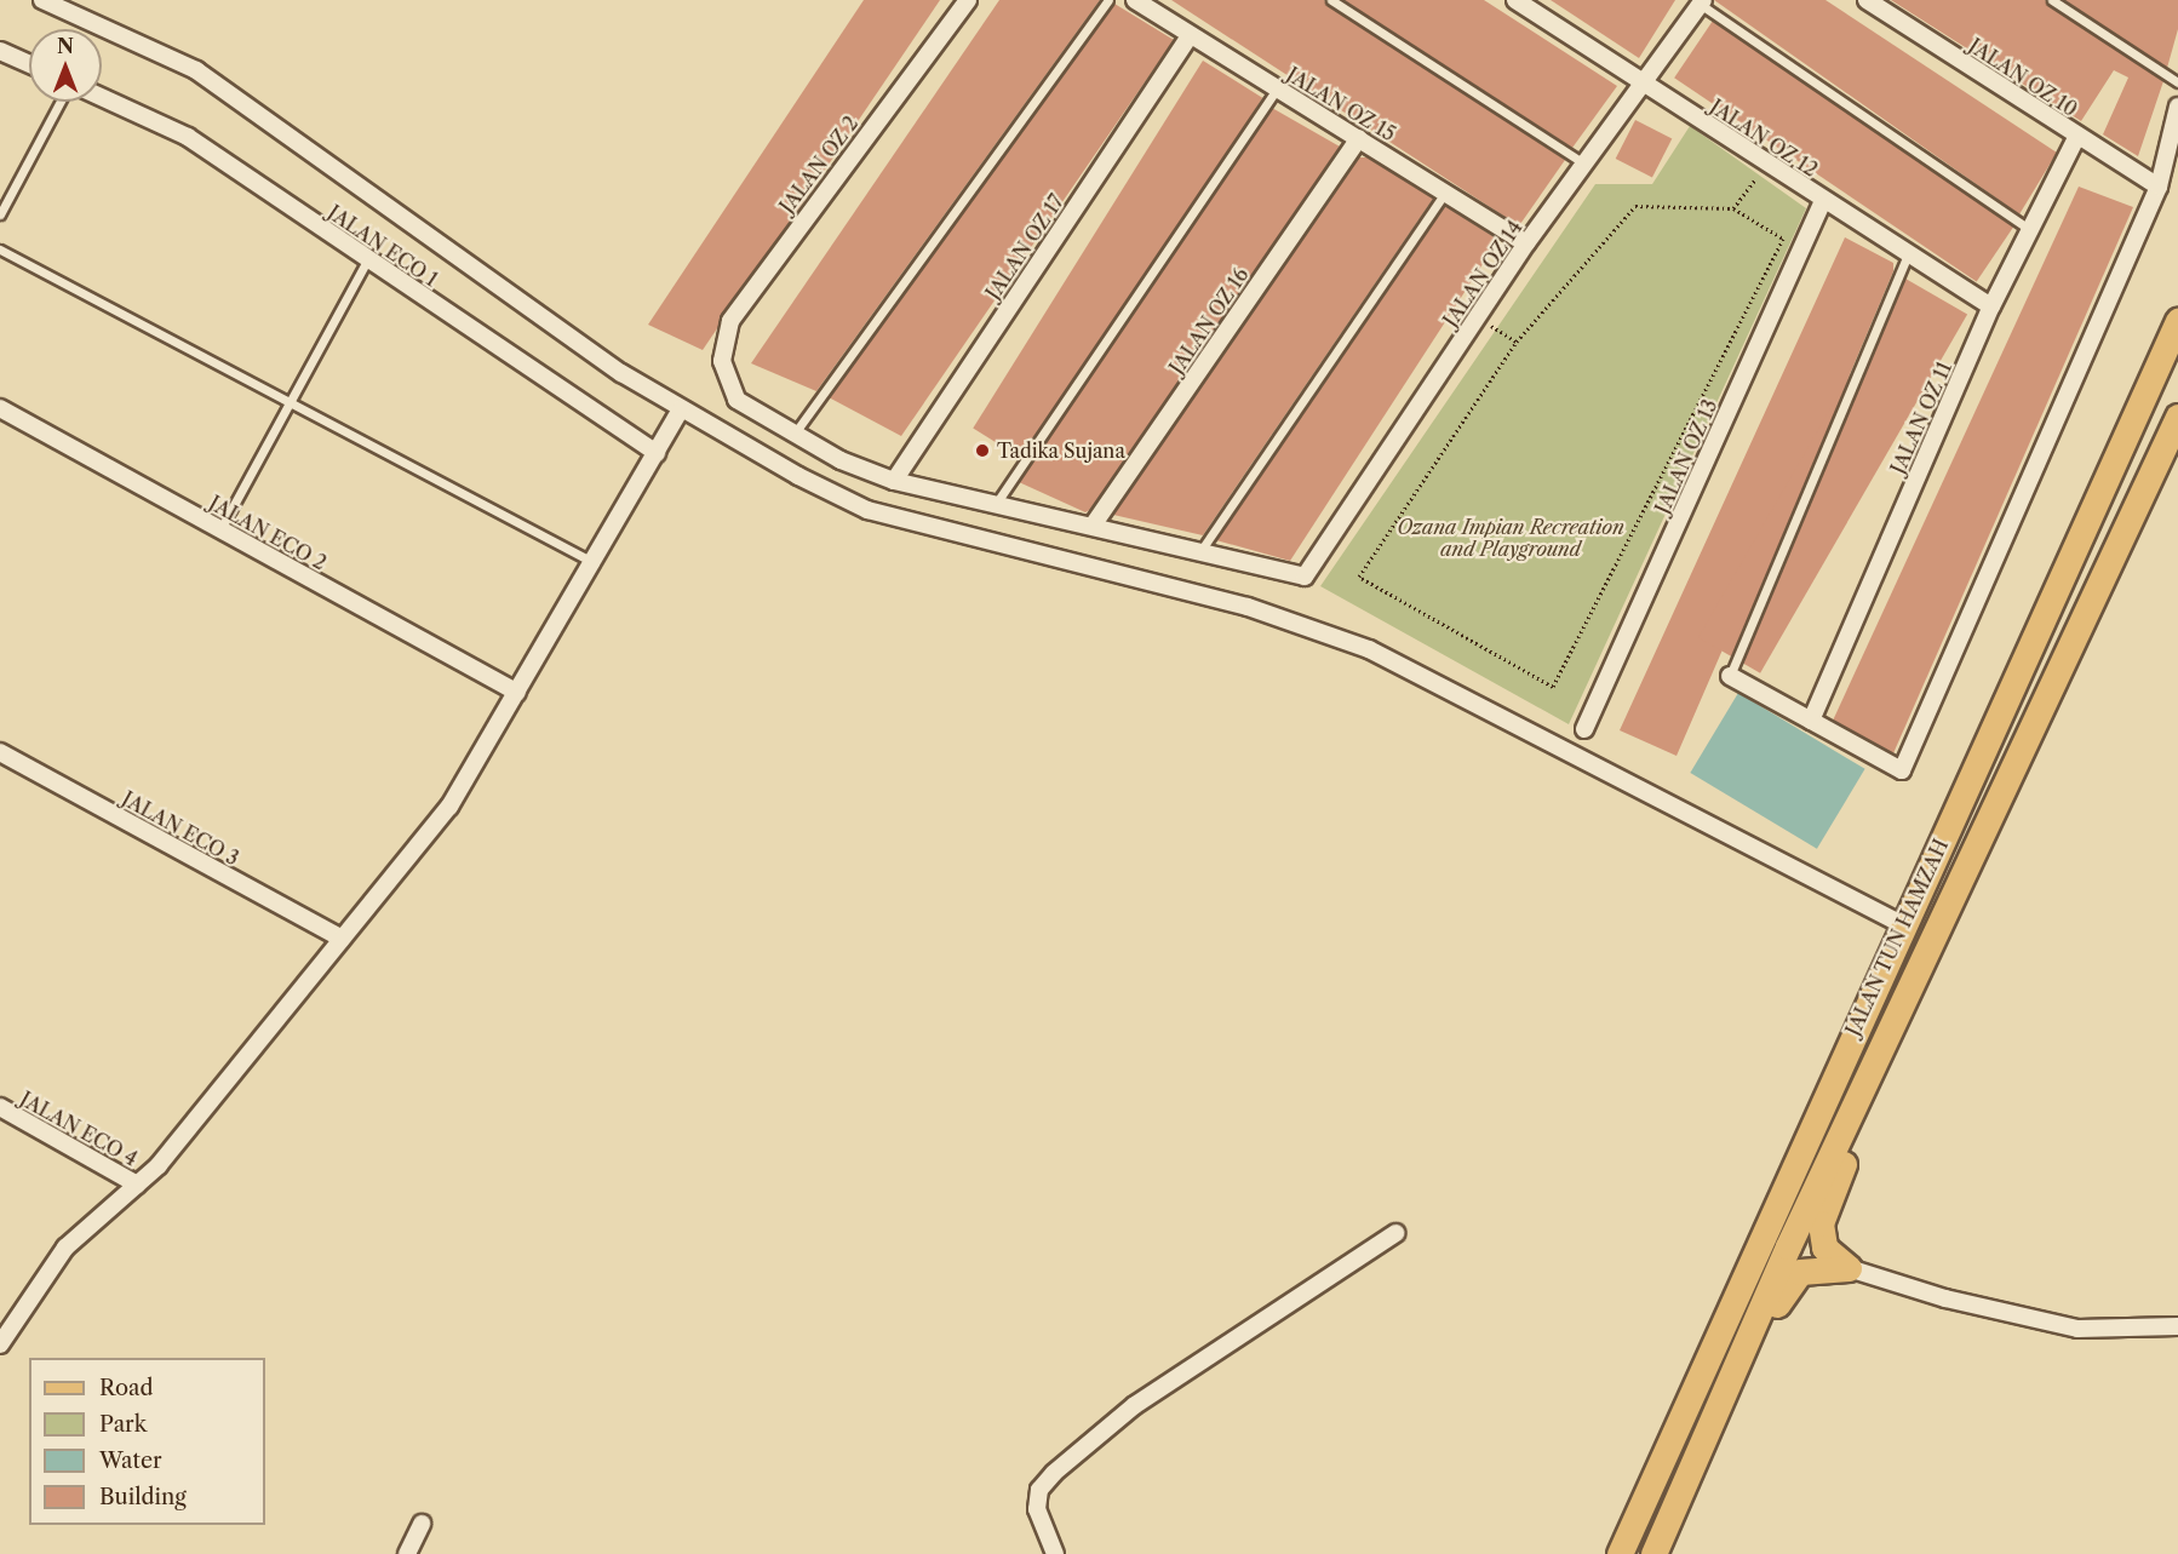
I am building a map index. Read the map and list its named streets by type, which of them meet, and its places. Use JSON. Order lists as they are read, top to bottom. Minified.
{"streets":{"main road":["JALAN TUN HAMZAH"],"street":["JALAN OZ 10","JALAN OZ 15","JALAN OZ 12","JALAN OZ 2","JALAN ECO 1","JALAN OZ 17","JALAN OZ 14","JALAN OZ 16","JALAN OZ 11","JALAN OZ 13","JALAN ECO 2","JALAN ECO 3","JALAN ECO 4"]},"crossings":[["JALAN OZ 10","JALAN OZ 11"],["JALAN OZ 15","JALAN OZ 17"],["JALAN OZ 15","JALAN OZ 14"],["JALAN OZ 15","JALAN OZ 16"],["JALAN OZ 12","JALAN OZ 14"],["JALAN OZ 12","JALAN OZ 11"],["JALAN OZ 12","JALAN OZ 13"]],"parks":["Ozana Impian Recreation and Playground"],"places":["Tadika Sujana"],"legend":["Road","Park","Water","Building"],"north":"top"}
